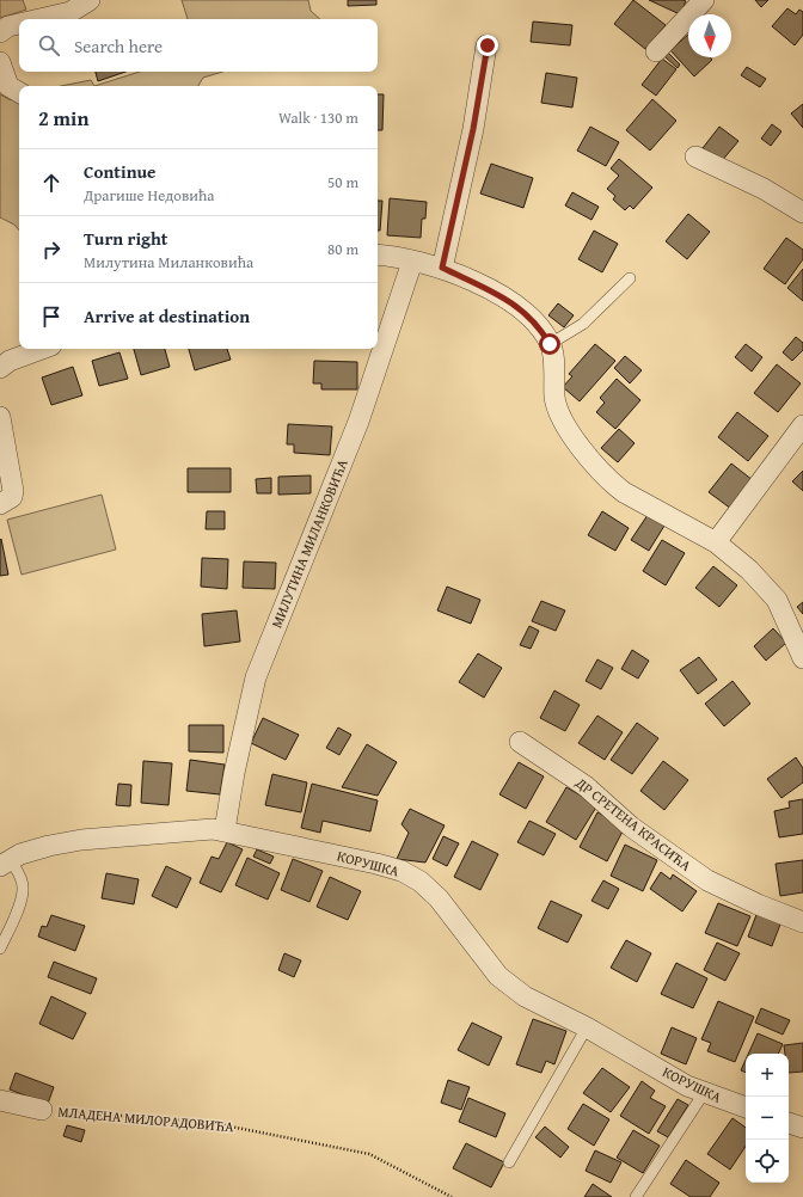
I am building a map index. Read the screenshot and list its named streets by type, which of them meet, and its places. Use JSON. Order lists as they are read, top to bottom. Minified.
{"streets":{"street":["МИЛУТИНА МИЛАНКОВИЋА","ДР СРЕТЕНА КРАСИЋА","КОРУШКА","МЛАДЕНА МИЛОРАДОВИЋА"]},"crossings":[["МИЛУТИНА МИЛАНКОВИЋА","КОРУШКА"]],"north":"bottom","page":{"search":"Search here","heading":["2 min","Walk · 130 m"],"list":[["Continue","Драгише Недовића","50 m"],["Turn right","Милутина Миланковића","80 m"],"Arrive at destination"],"map_buttons":["+","−"]}}
